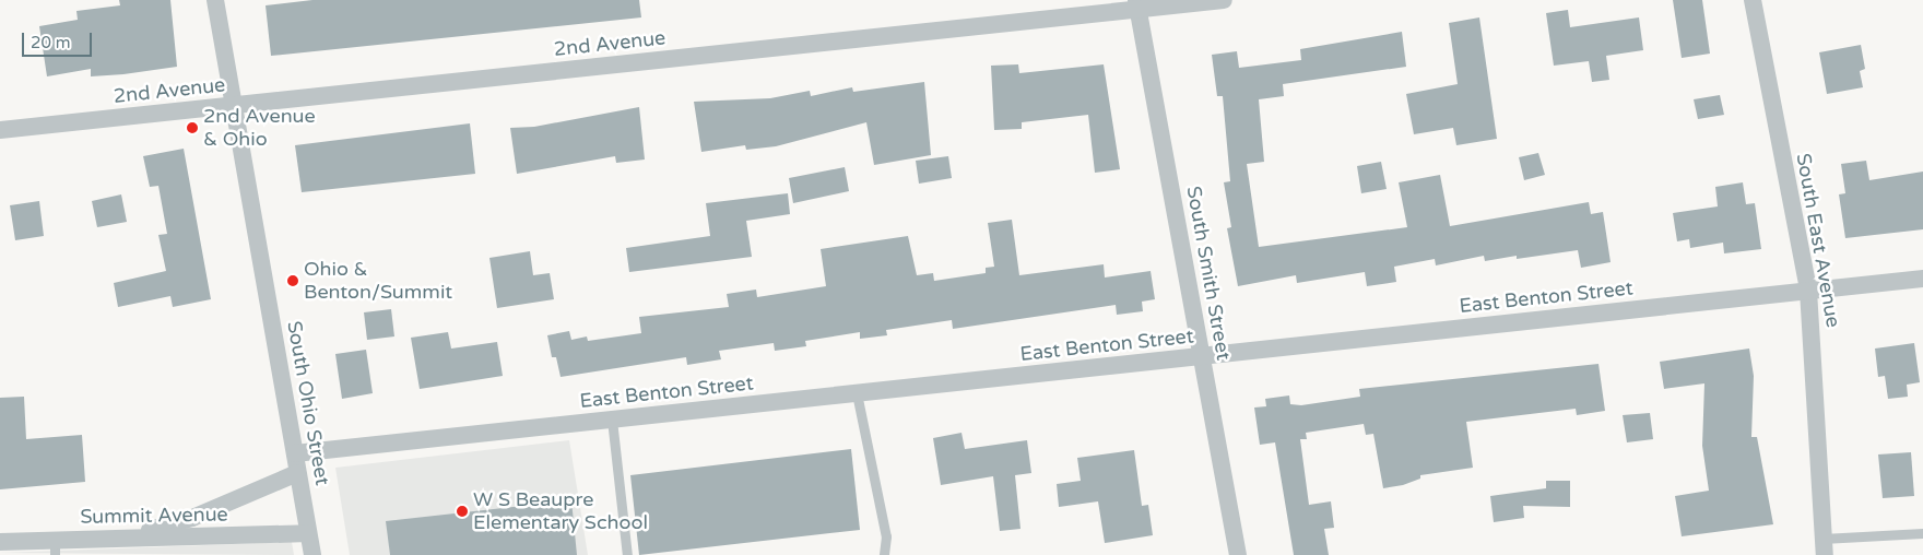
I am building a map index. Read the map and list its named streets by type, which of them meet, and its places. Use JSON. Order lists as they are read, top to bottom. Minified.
{"streets":{"street":["2nd Avenue","South East Avenue","South Smith Street","East Benton Street","South Ohio Street","Summit Avenue"]},"crossings":[["2nd Avenue","South Smith Street"],["2nd Avenue","South Ohio Street"],["South East Avenue","East Benton Street"],["South Smith Street","East Benton Street"],["East Benton Street","South Ohio Street"],["South Ohio Street","Summit Avenue"]],"places":["2nd Avenue & Ohio","Ohio & Benton/Summit","W S Beaupre Elementary School"],"scale_bar":"20 m"}
